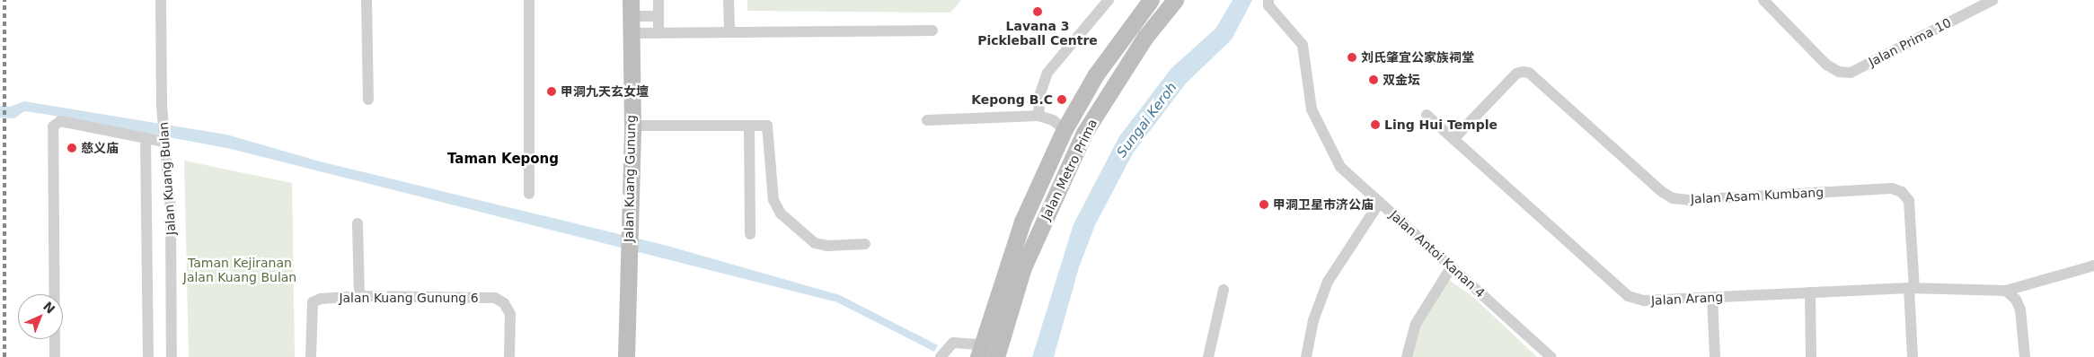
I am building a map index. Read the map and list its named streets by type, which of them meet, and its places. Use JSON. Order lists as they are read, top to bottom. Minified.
{"streets":{"main road":["Jalan Metro Prima","Jalan Kuang Gunung"],"street":["Jalan Prima 10","Jalan Kuang Bulan","Jalan Asam Kumbang","Jalan Antoi Kanan 4","Jalan Kuang Gunung 6","Jalan Arang"]},"crossings":[["Jalan Asam Kumbang","Jalan Arang"]],"districts":["Taman Kepong"],"water":["Sungai Keroh"],"parks":["Taman Kejiranan Jalan Kuang Bulan"],"places":["Lavana 3 Pickleball Centre","刘氏肇宜公家族祠堂","双金坛","甲洞九天玄女壇","Kepong B.C","Ling Hui Temple","慈义庙","甲洞卫星市济公庙"],"north":"top right"}
